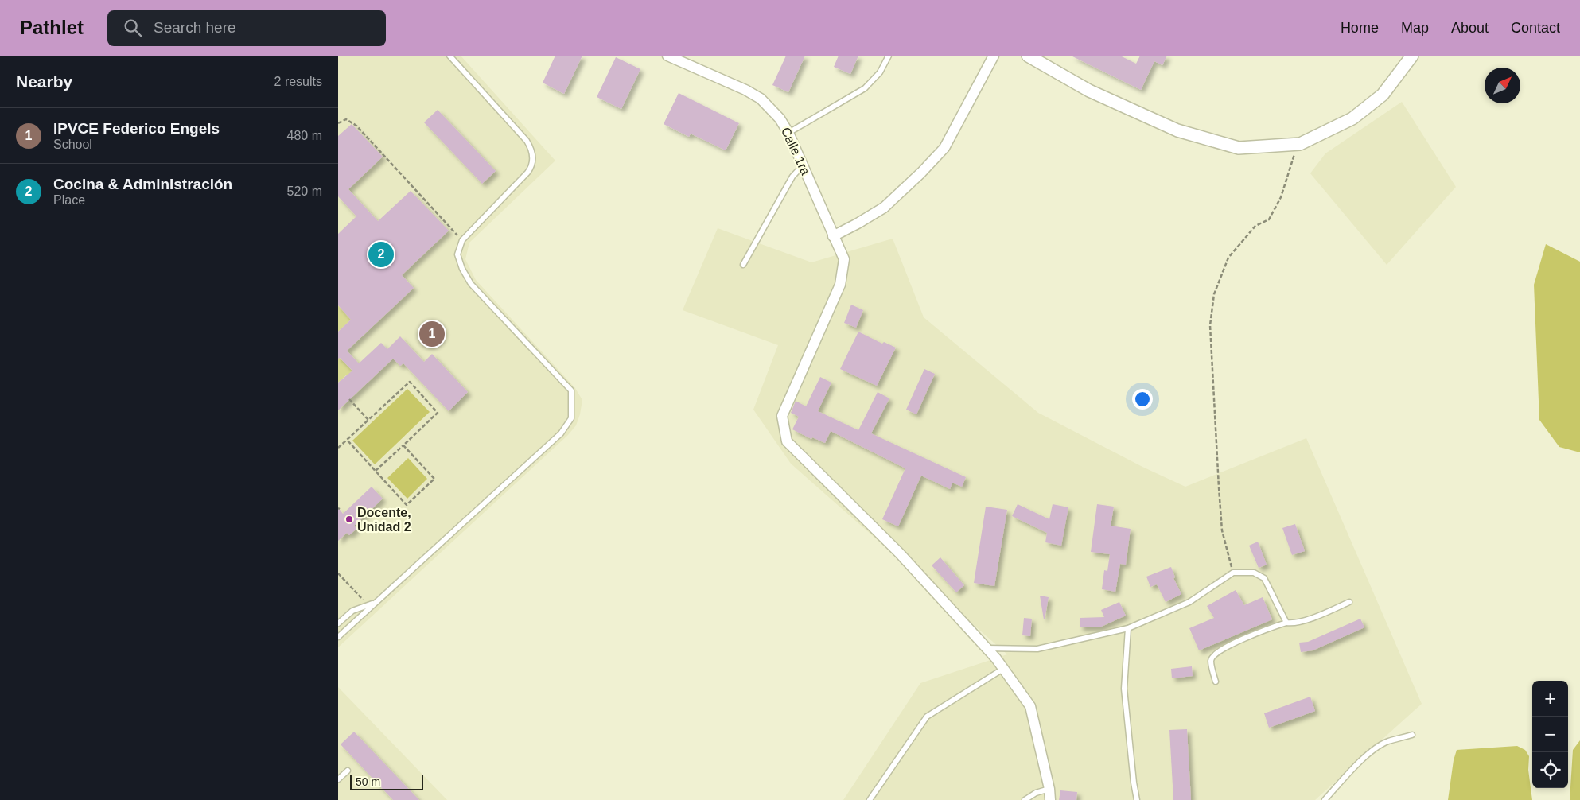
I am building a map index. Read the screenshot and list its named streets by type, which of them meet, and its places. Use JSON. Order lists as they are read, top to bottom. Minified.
{"streets":{"street":["Calle 1ra"]},"places":["Docente, Unidad 2"],"scale_bar":"50 m","north":"top right","page":{"header":"Pathlet","search":"Search here","nav":["Home","Map","About","Contact"],"heading":["Nearby","2 results"],"list":[{"mark":"1","name":"IPVCE Federico Engels","note":"School","value":"480 m"},{"mark":"2","name":"Cocina & Administración","note":"Place","value":"520 m"}],"pins":["2","1"],"map_buttons":["+","−"],"scale":"50 m"}}
